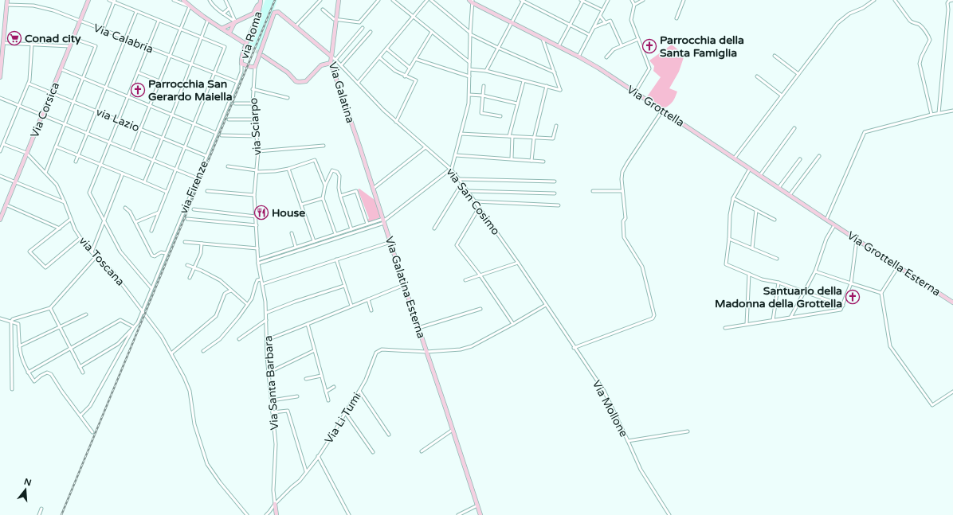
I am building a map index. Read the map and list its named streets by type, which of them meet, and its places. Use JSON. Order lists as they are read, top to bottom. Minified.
{"streets":{"street":["via Roma","Via Calabria","Via Galatina","Via Grottella","Via Corsica","via Lazio","via Sciarpo","via Firenze","via San Cosimo","via Toscana","Via Grottella Esterna","Via Galatina Esterna","Via Santa Barbara","Via Mollone","Via Li Tumi"]},"crossings":[["via Roma","Via Galatina"],["via Roma","via Sciarpo"],["via Roma","via Firenze"],["Via Calabria","Via Corsica"],["Via Calabria","via Firenze"],["Via Galatina","via Sciarpo"],["Via Galatina","via San Cosimo"],["Via Galatina","Via Galatina Esterna"],["Via Grottella","Via Grottella Esterna"],["Via Corsica","via Lazio"],["Via Corsica","via Toscana"],["via Lazio","via Firenze"],["via Sciarpo","Via Santa Barbara"],["via Firenze","via Toscana"],["via San Cosimo","Via Mollone"],["Via Galatina Esterna","Via Li Tumi"],["Via Santa Barbara","Via Li Tumi"]],"places":{"supermarket":["Conad city"],"church":["Parrocchia della Santa Famiglia","Parrocchia San Gerardo Maiella","Santuario della Madonna della Grottella"],"restaurant":["House"]},"north":"top"}
